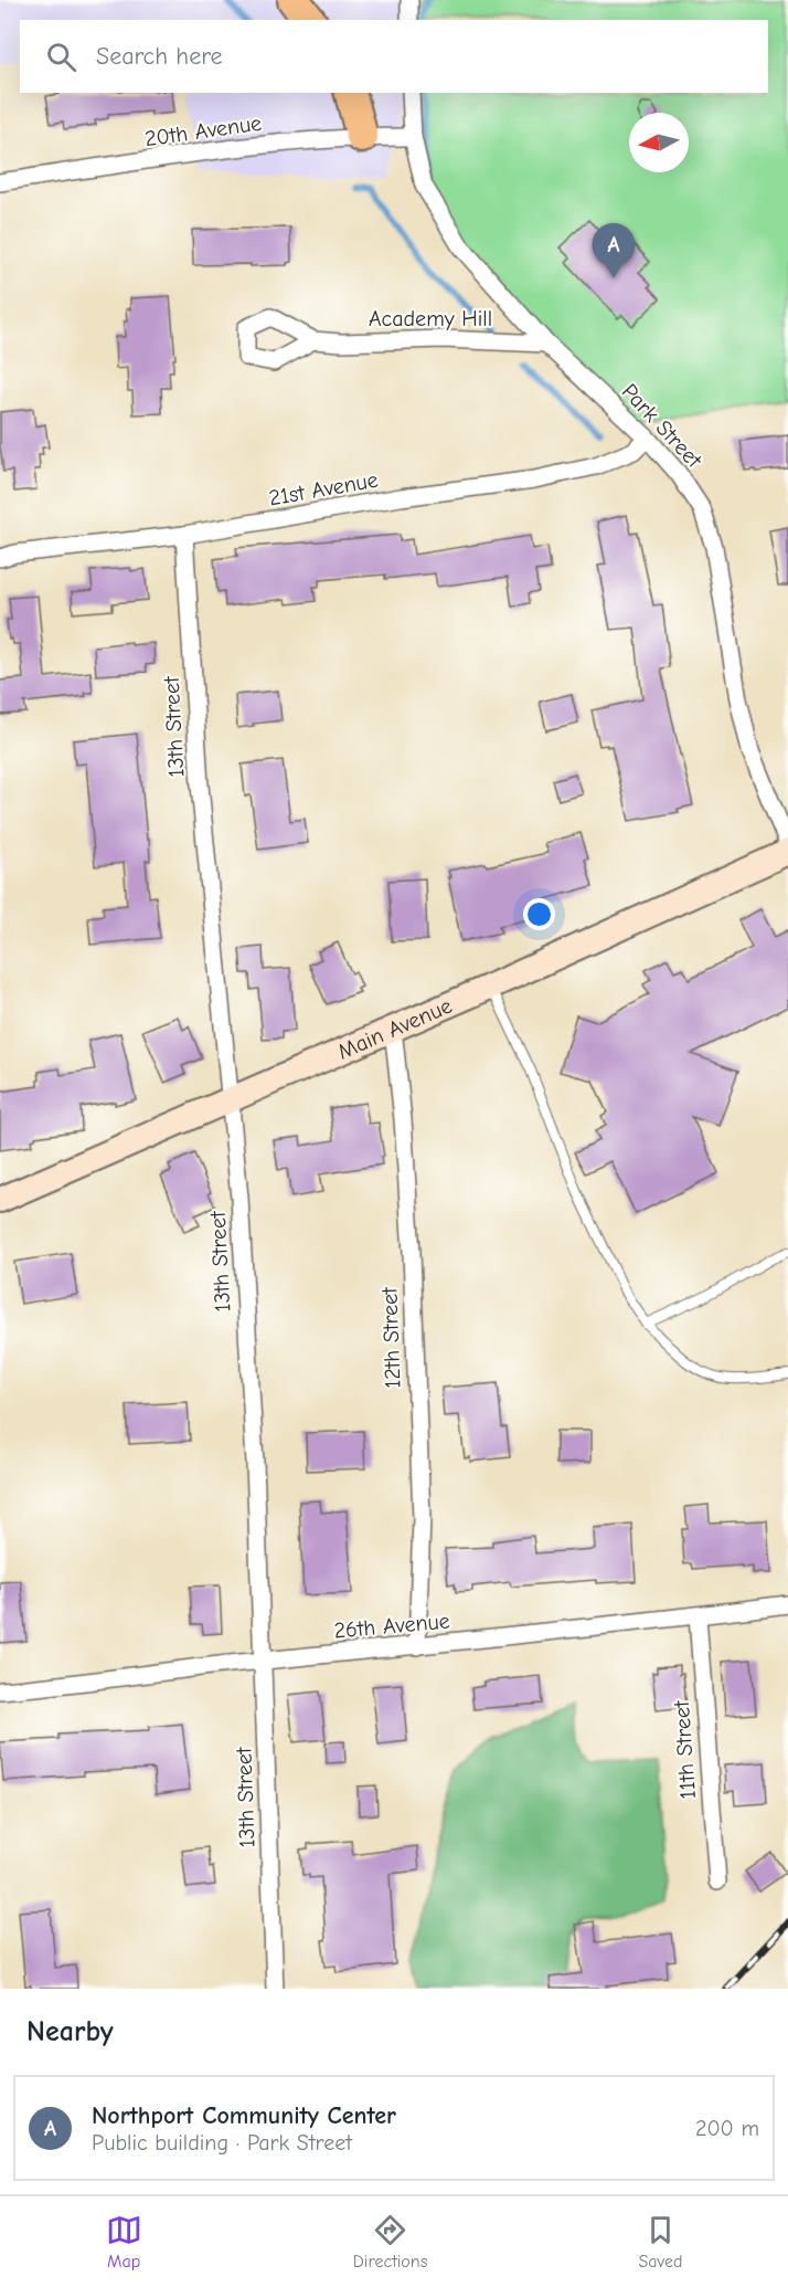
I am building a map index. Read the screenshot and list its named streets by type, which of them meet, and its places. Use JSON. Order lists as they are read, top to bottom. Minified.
{"streets":{"main road":["Main Avenue"],"street":["20th Avenue","Academy Hill","Park Street","21st Avenue","13th Street","12th Street","26th Avenue","11th Street"]},"crossings":[["20th Avenue","Park Street"],["Academy Hill","Park Street"],["Park Street","21st Avenue"],["21st Avenue","13th Street"],["13th Street","Main Avenue"],["13th Street","26th Avenue"],["Main Avenue","12th Street"],["12th Street","26th Avenue"],["26th Avenue","11th Street"]],"north":"left","page":{"search":"Search here","pins":"A","heading":"Nearby","list":[{"mark":"A","name":"Northport Community Center","note":"Public building · Park Street","value":"200 m"}],"nav":["Map","Directions","Saved"]}}
